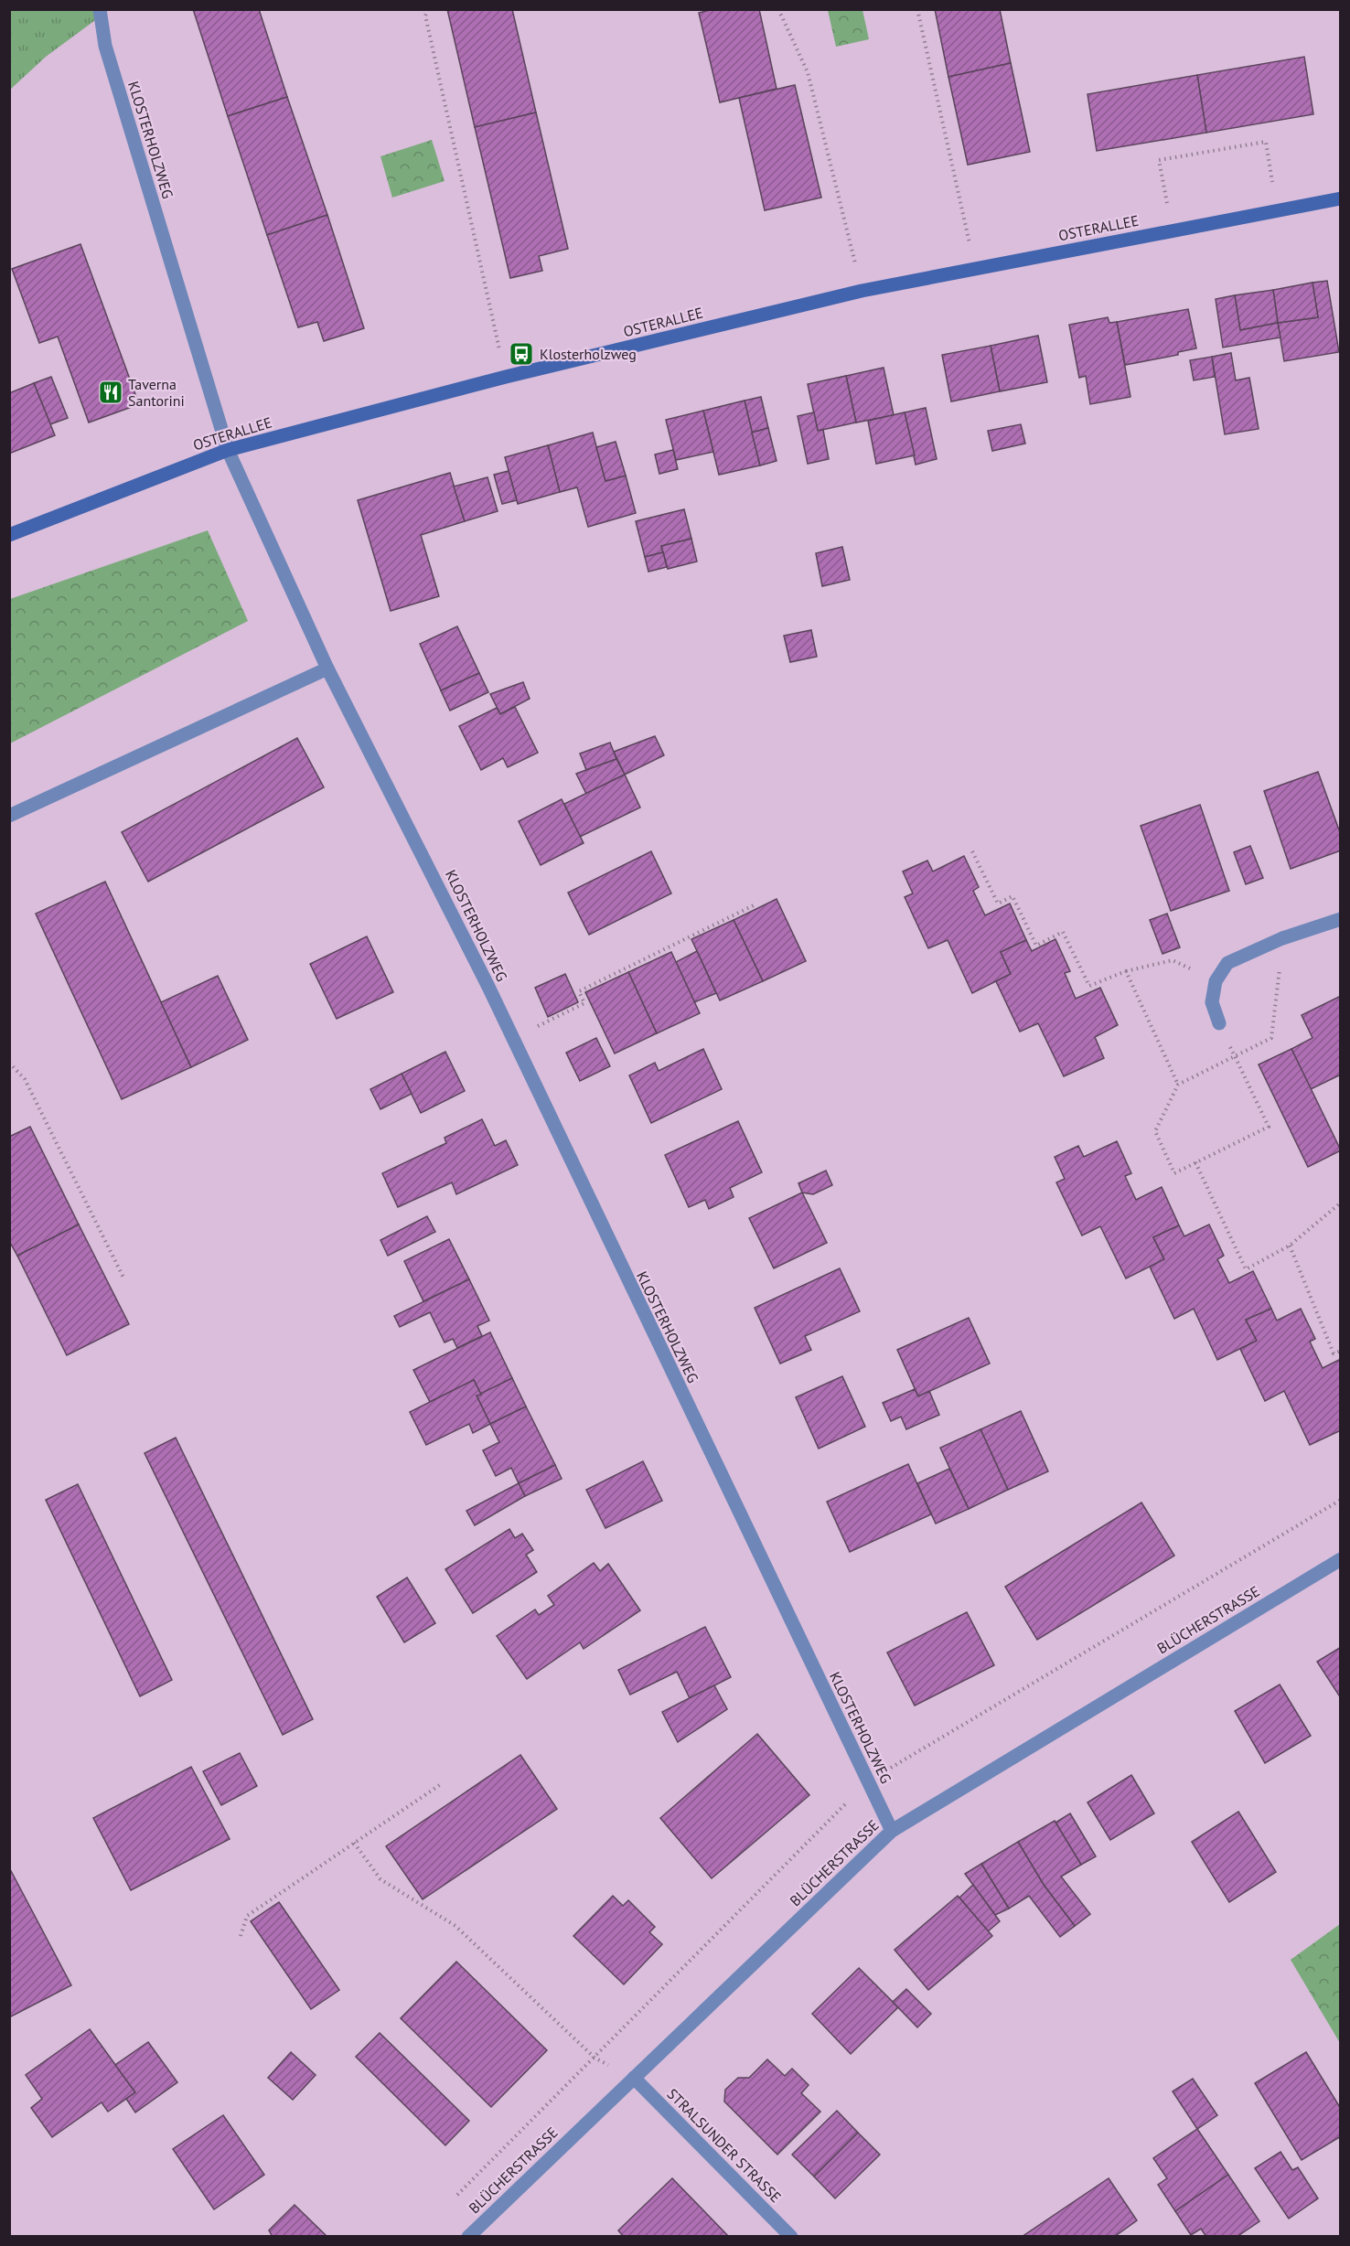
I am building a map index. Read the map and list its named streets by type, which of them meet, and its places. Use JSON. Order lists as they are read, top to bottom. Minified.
{"streets":{"street":["KLOSTERHOLZWEG","OSTERALLEE","BLÜCHERSTRASSE","STRALSUNDER STRASSE"]},"crossings":[["KLOSTERHOLZWEG","OSTERALLEE"],["KLOSTERHOLZWEG","BLÜCHERSTRASSE"],["BLÜCHERSTRASSE","STRALSUNDER STRASSE"]],"places":{"bus stop":["Klosterholzweg"],"restaurant":["Taverna Santorini"]}}
